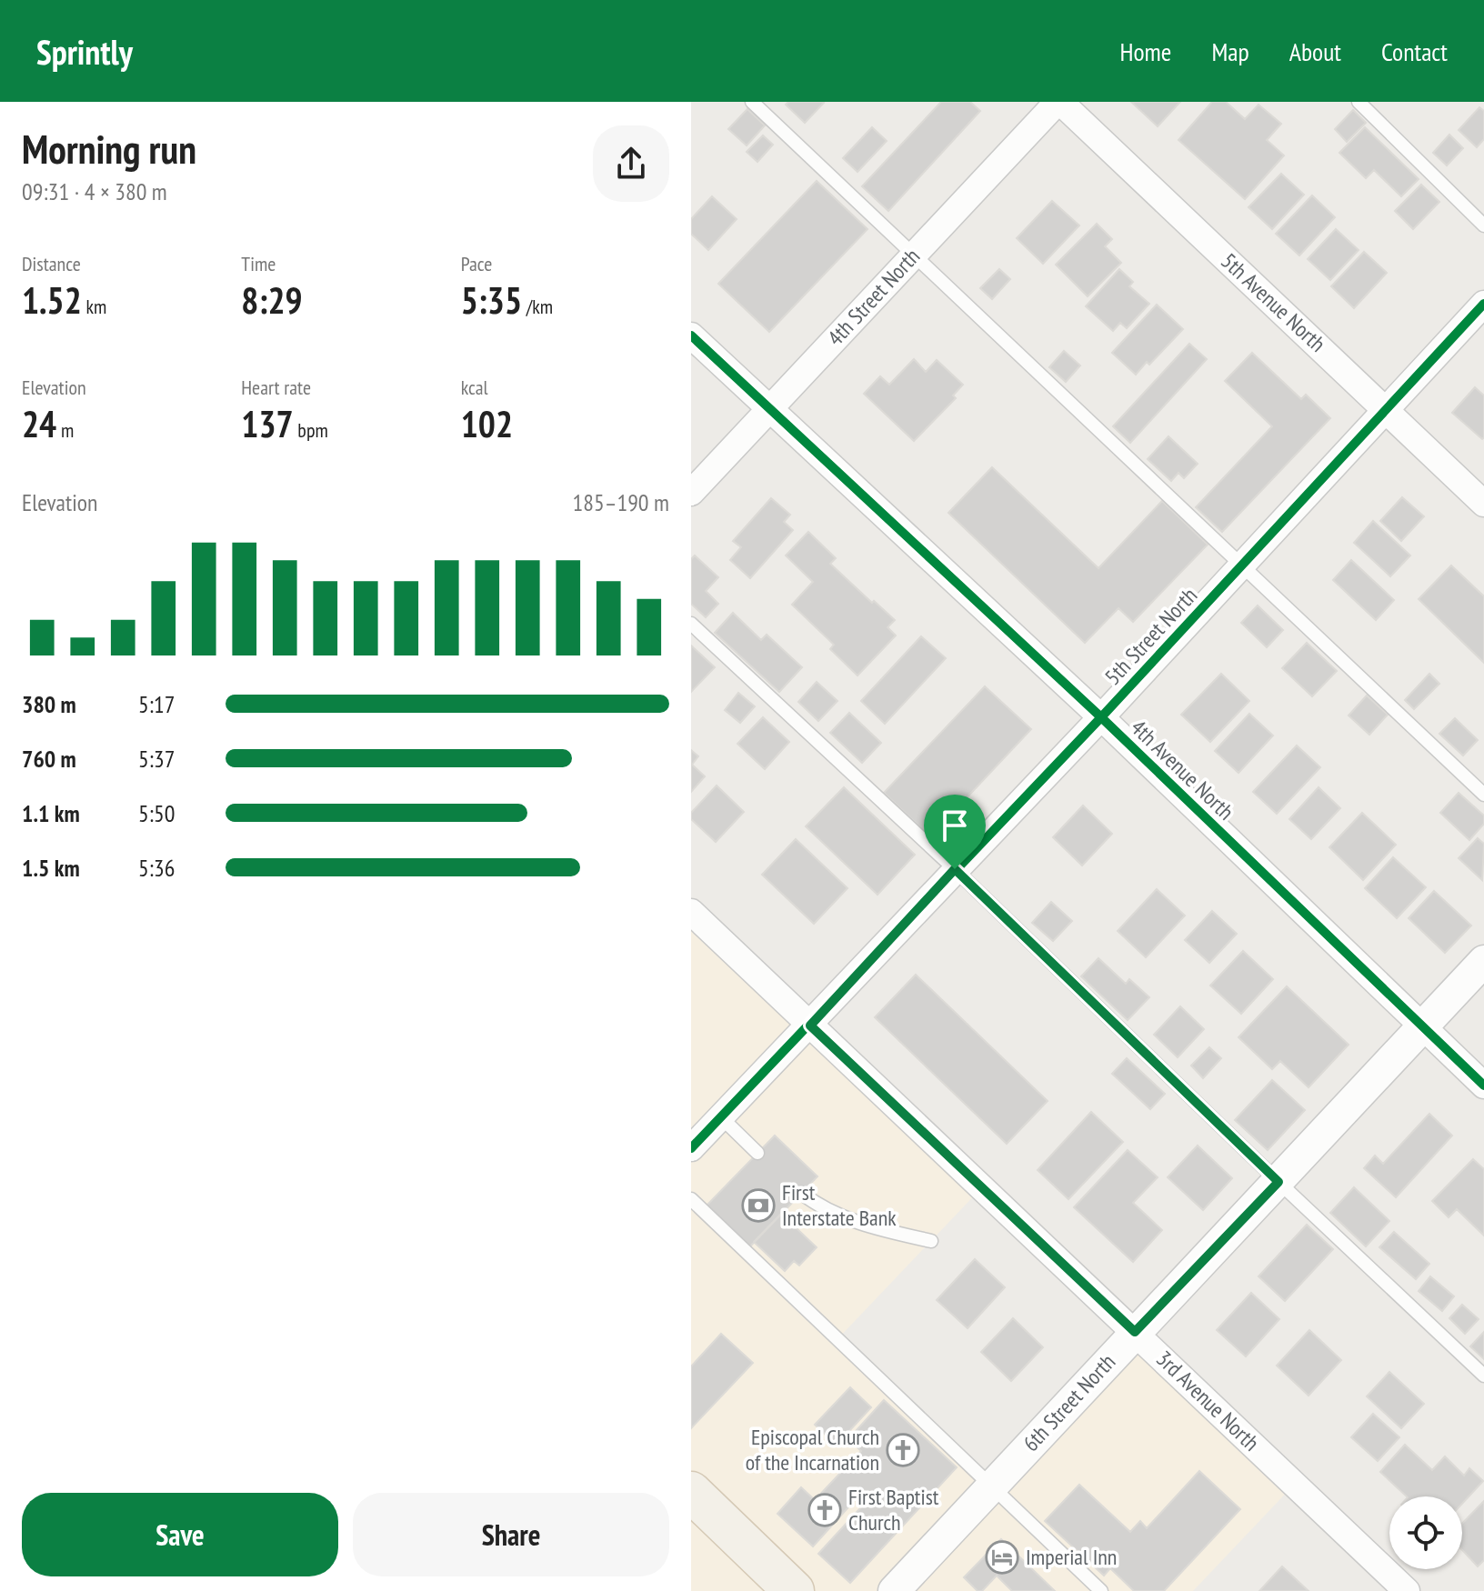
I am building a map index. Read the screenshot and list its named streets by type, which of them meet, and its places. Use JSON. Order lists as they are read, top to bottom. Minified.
{"streets":{"street":["4th Street North","5th Avenue North","5th Street North","4th Avenue North","3rd Avenue North","6th Street North"]},"crossings":[["4th Street North","5th Avenue North"],["4th Street North","4th Avenue North"],["5th Avenue North","5th Street North"],["5th Street North","4th Avenue North"],["5th Street North","3rd Avenue North"],["4th Avenue North","6th Street North"],["3rd Avenue North","6th Street North"]],"places":{"bank":["First Interstate Bank"],"church":["Episcopal Church of the Incarnation","First Baptist Church"],"hotel":["Imperial Inn"]},"page":{"header":"Sprintly","nav":["Home","Map","About","Contact"],"heading":["Morning run","09:31 · 4 × 380 m"],"stats":[["Distance","1.52 km"],["Time","8:29"],["Pace","5:35 /km"],["Elevation","24 m"],["Heart rate","137 bpm"],["kcal","102"]],"chart":["Elevation","185–190 m"],"list":[{"name":"380 m","note":"5:17"},{"name":"760 m","note":"5:37"},{"name":"1.1 km","note":"5:50"},{"name":"1.5 km","note":"5:36"}],"buttons":["Save","Share"]}}
